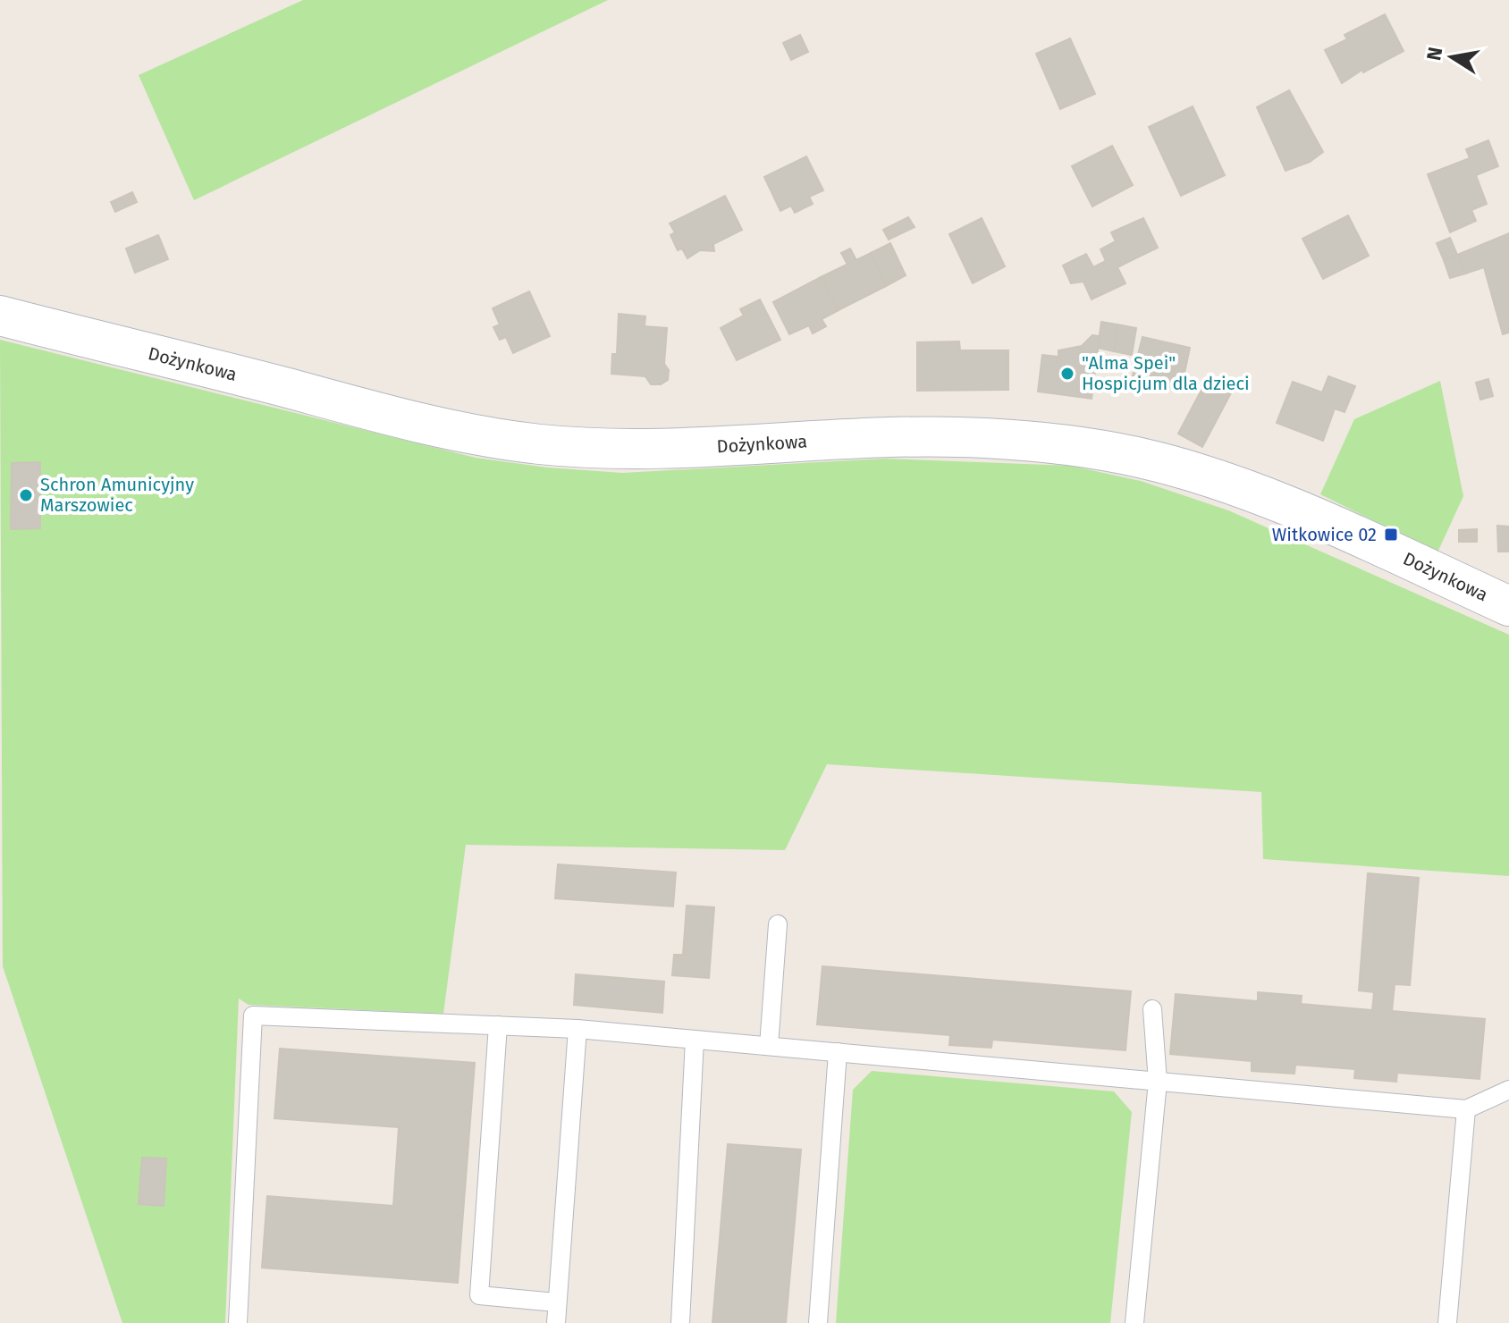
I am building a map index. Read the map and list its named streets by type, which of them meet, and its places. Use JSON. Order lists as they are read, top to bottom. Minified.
{"streets":{"street":["Dożynkowa"]},"places":{"other":["\"Alma Spei\" Hospicjum dla dzieci","Schron Amunicyjny Marszowiec"],"transit":["Witkowice 02"]},"north":"left"}
